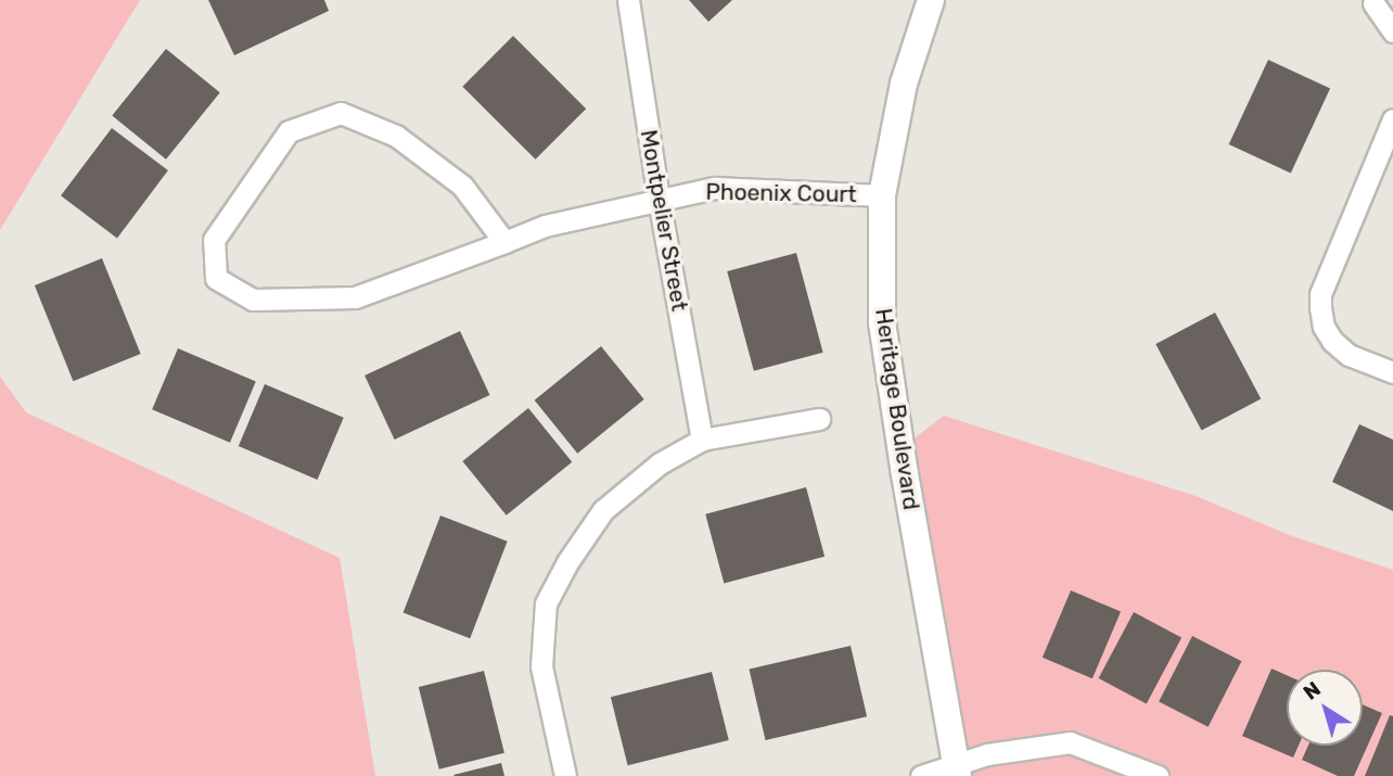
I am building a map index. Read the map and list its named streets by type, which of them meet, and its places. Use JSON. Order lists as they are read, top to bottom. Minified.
{"streets":{"street":["Phoenix Court","Montpelier Street","Heritage Boulevard"]},"crossings":[["Phoenix Court","Montpelier Street"],["Phoenix Court","Heritage Boulevard"]],"north":"top left"}
